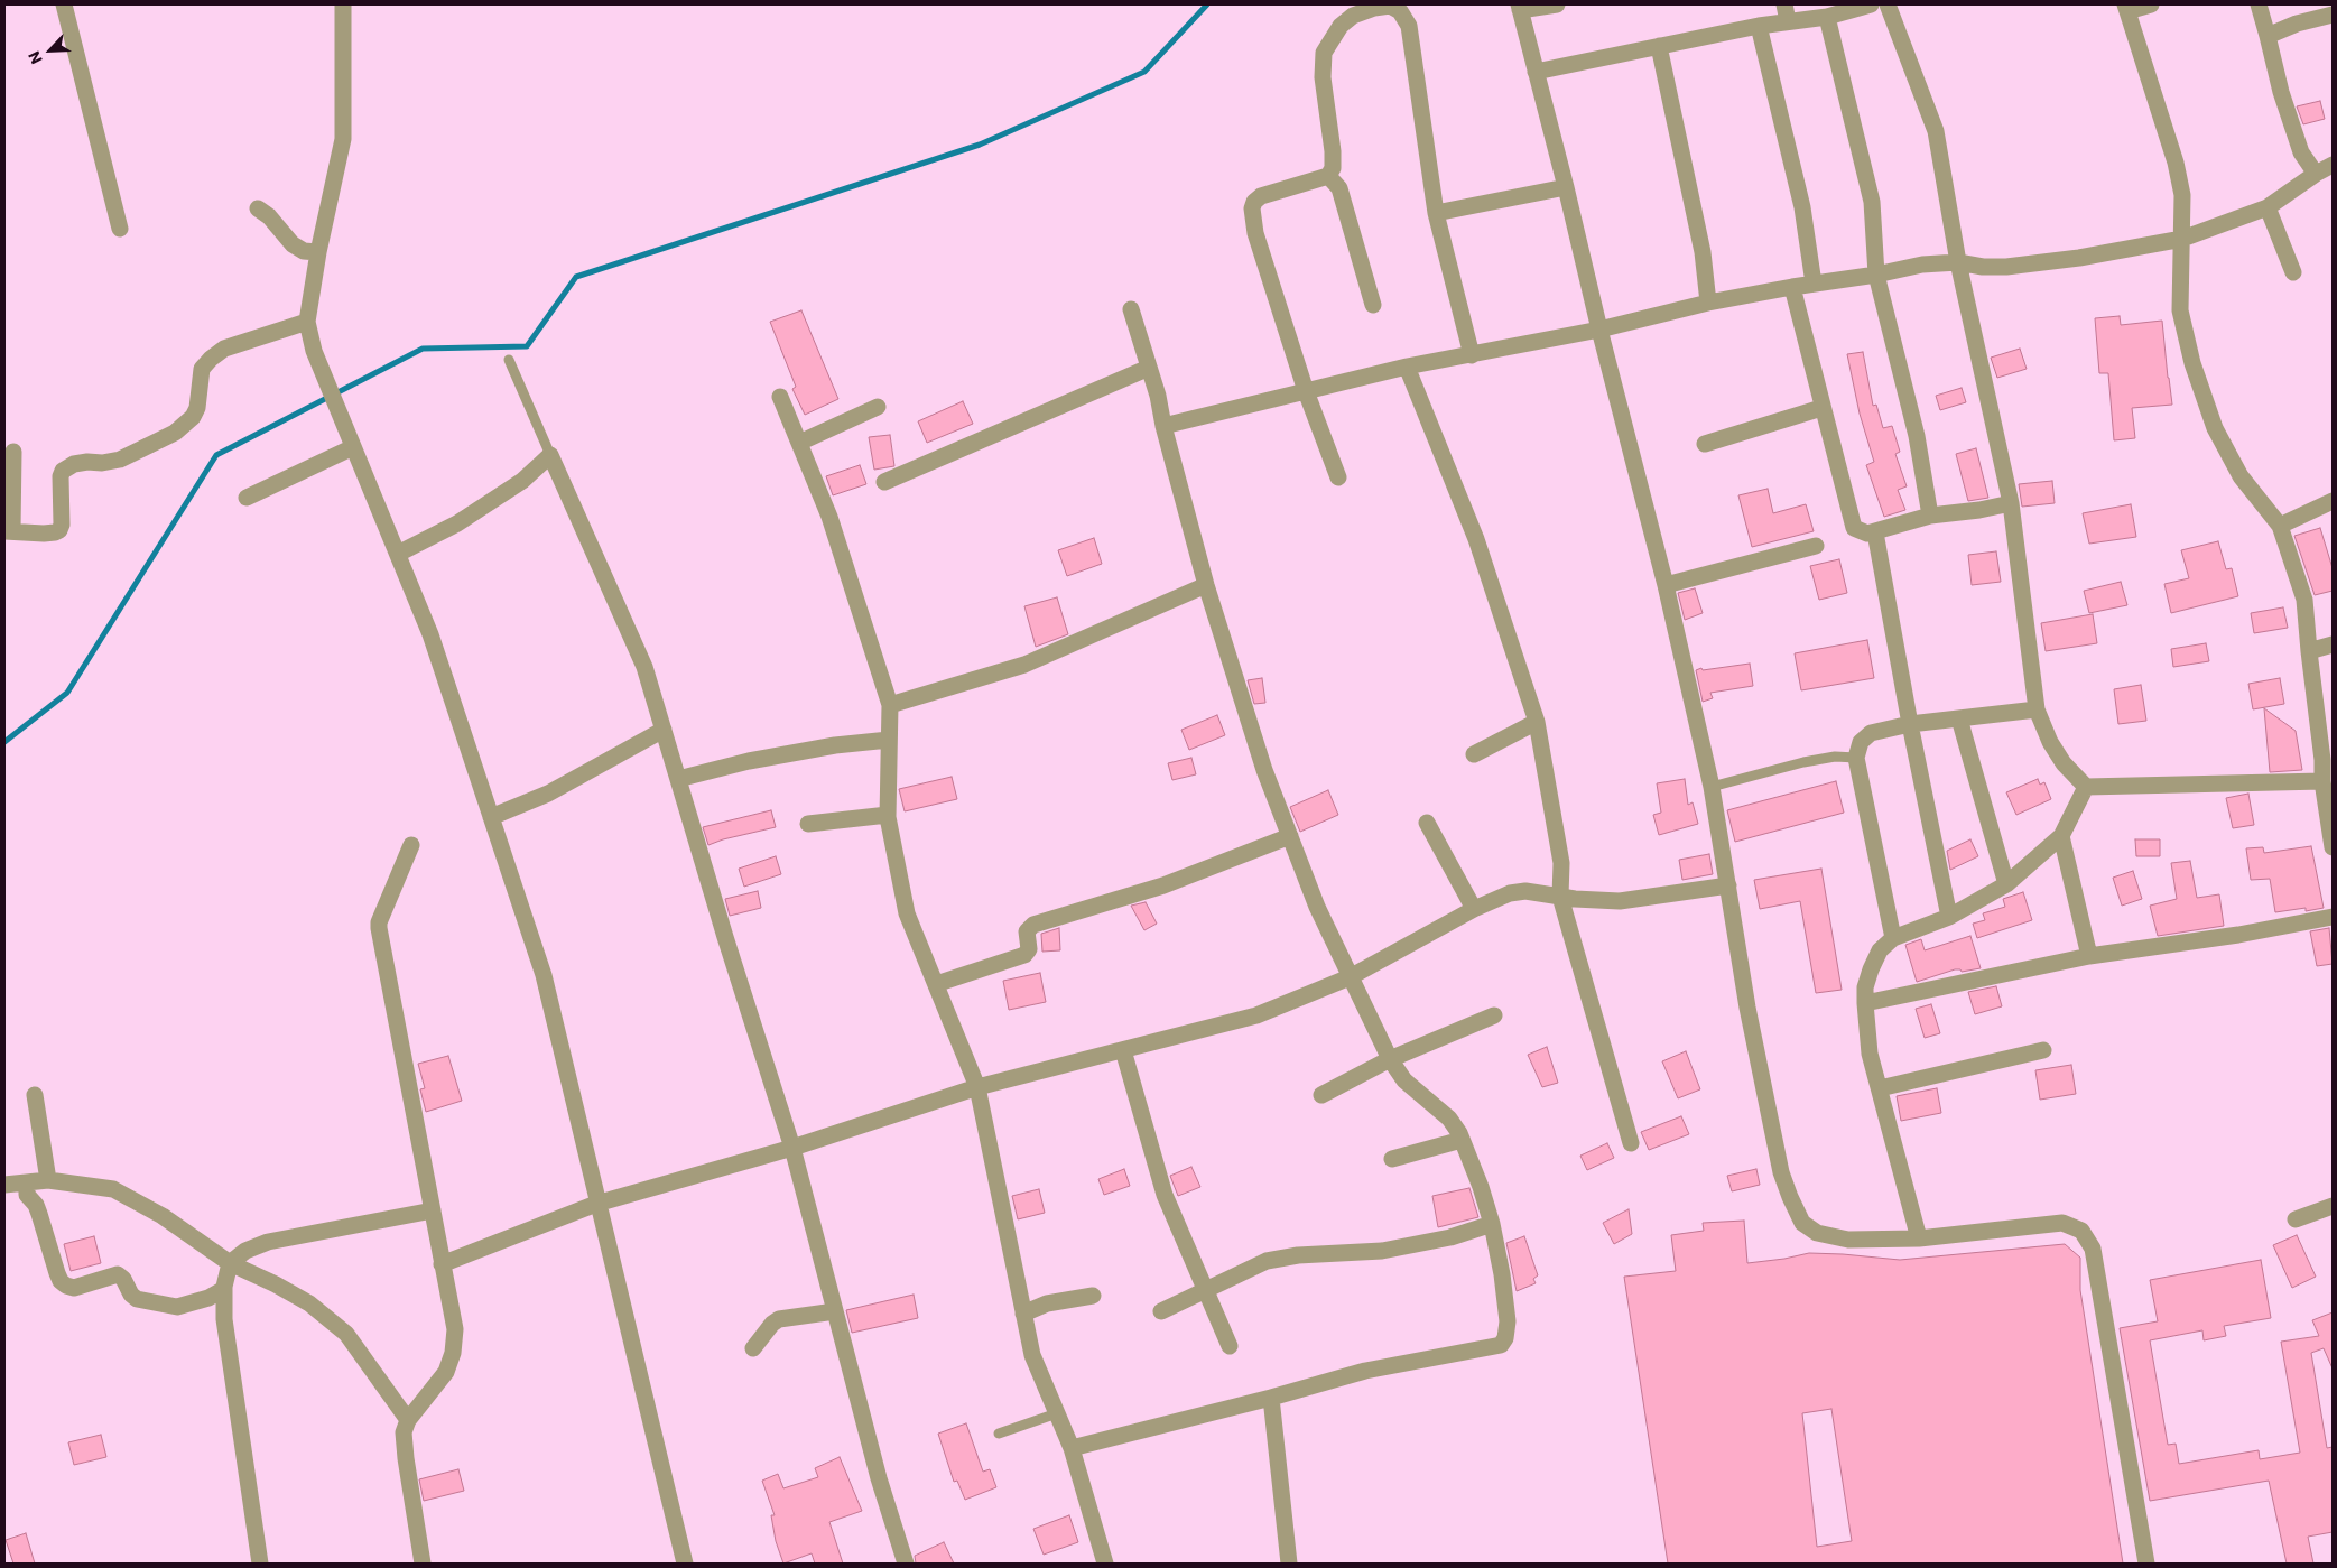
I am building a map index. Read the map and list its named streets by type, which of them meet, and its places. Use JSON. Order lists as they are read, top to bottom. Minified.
{"north":"bottom left"}
